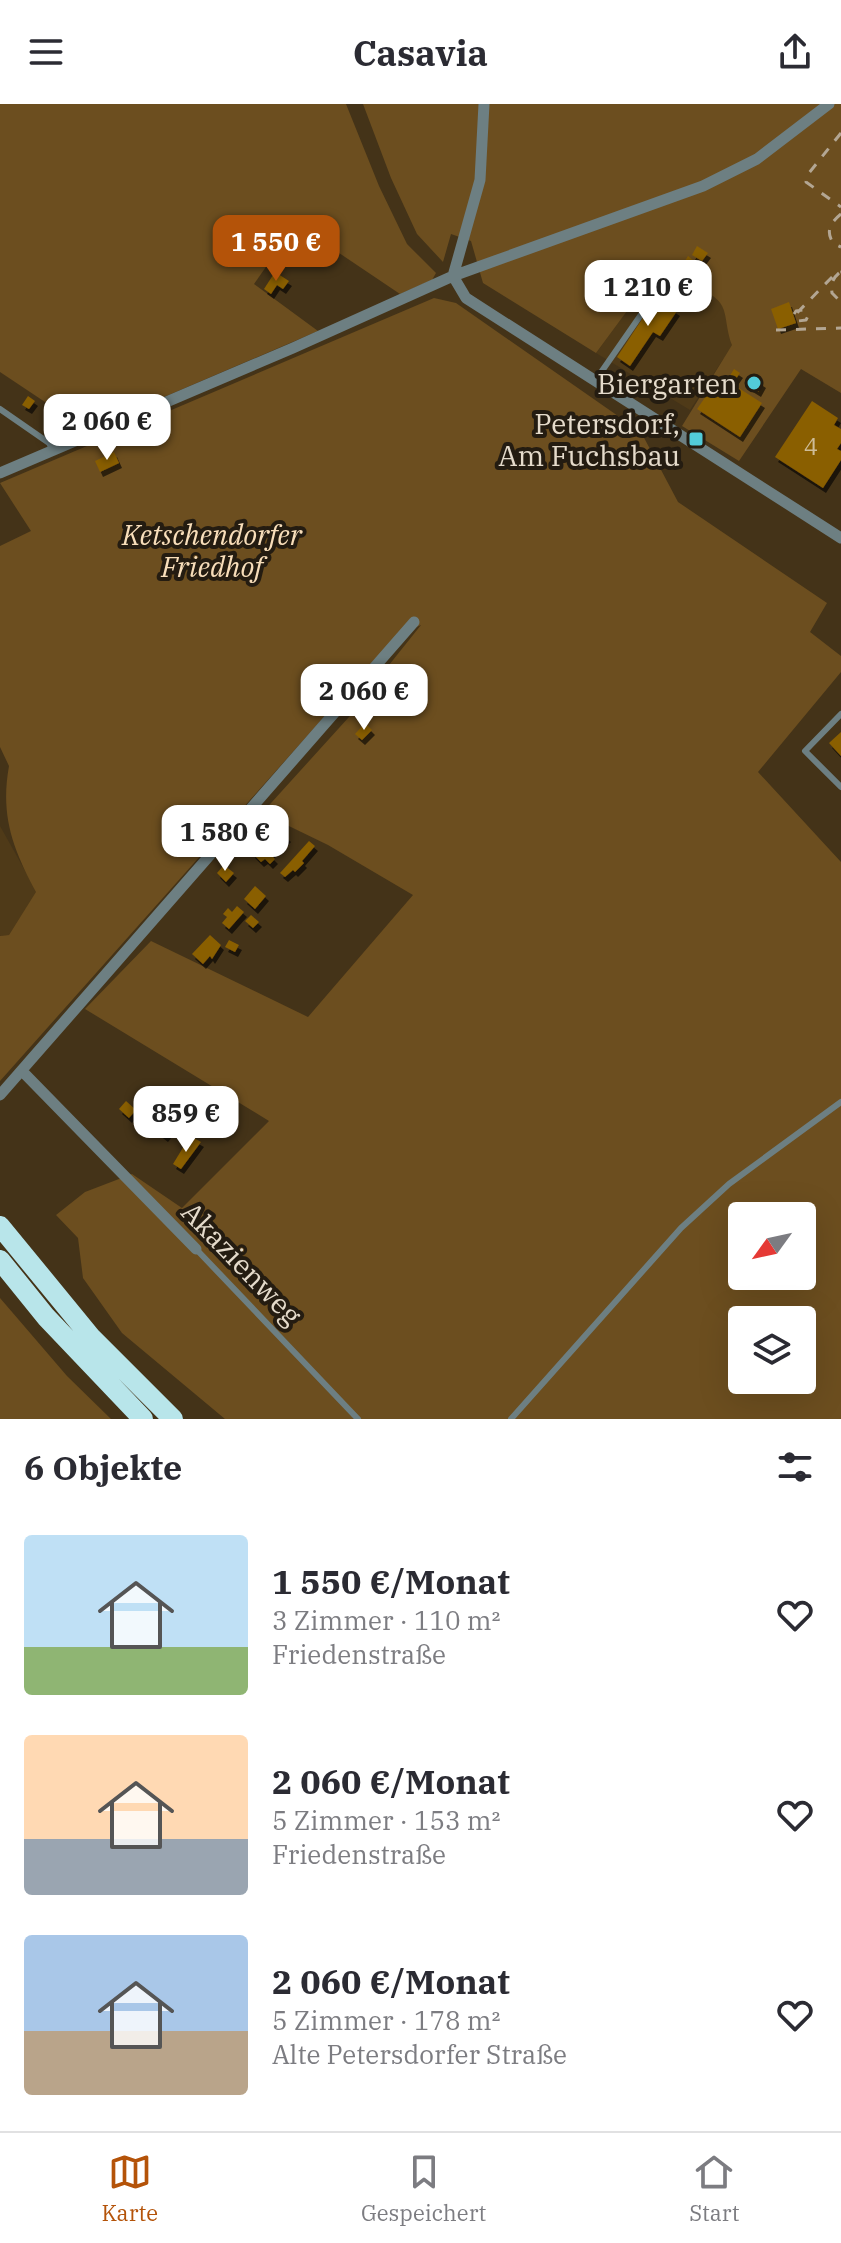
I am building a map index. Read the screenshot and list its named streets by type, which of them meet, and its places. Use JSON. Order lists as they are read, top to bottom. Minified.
{"streets":{"street":["Akazienweg"]},"parks":["Ketschendorfer Friedhof"],"places":{"other":["Biergarten"],"transit":["Petersdorf, Am Fuchsbau"]},"house_numbers":["4"],"north":"bottom left","page":{"header":"Casavia","price":["1 550 €","1 210 €","2 060 €","2 060 €","1 580 €","859 €"],"heading":"6 Objekte","list":[{"name":"1 550 €/Monat","note":"3 Zimmer · 110 m² · Friedenstraße"},{"name":"2 060 €/Monat","note":"5 Zimmer · 153 m² · Friedenstraße"},{"name":"2 060 €/Monat","note":"5 Zimmer · 178 m² · Alte Petersdorfer Straße"}],"tabs":["Karte","Gespeichert","Start"]}}
